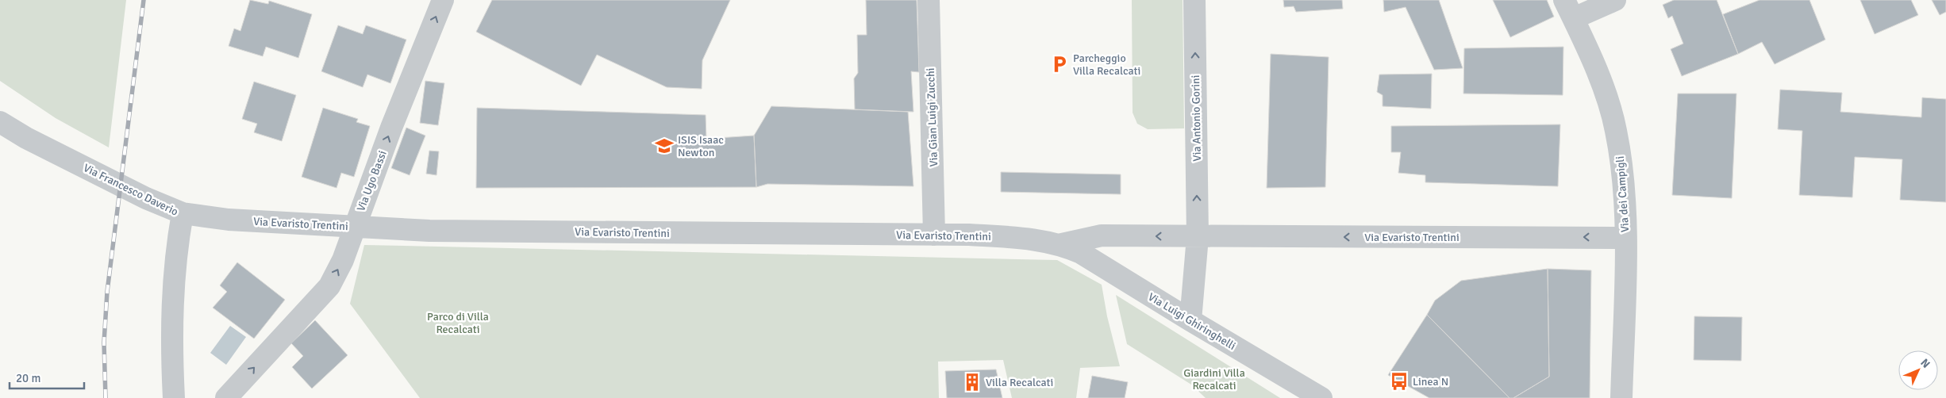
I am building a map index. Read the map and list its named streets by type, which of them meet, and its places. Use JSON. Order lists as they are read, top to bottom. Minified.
{"streets":{"street":["Via Gian Luigi Zucchi","Via Antonio Gorini","Via Ugo Bassi","Via Francesco Daverio","Via dei Campigli","Via Evaristo Trentini","Via Luigi Ghiringhelli"]},"crossings":[["Via Gian Luigi Zucchi","Via Evaristo Trentini"],["Via Antonio Gorini","Via Evaristo Trentini"],["Via Antonio Gorini","Via Luigi Ghiringhelli"],["Via Ugo Bassi","Via Evaristo Trentini"],["Via Francesco Daverio","Via Evaristo Trentini"],["Via dei Campigli","Via Evaristo Trentini"],["Via Evaristo Trentini","Via Luigi Ghiringhelli"]],"one_way":["Via Antonio Gorini","Via Ugo Bassi","Via Evaristo Trentini"],"parks":["Parco di Villa Recalcati","Giardini Villa Recalcati"],"places":{"parking":["Parcheggio Villa Recalcati"],"school or university":["ISIS Isaac Newton"],"bus stop":["Linea N"],"building":["Villa Recalcati"]},"scale_bar":"20 m","north":"top right"}
